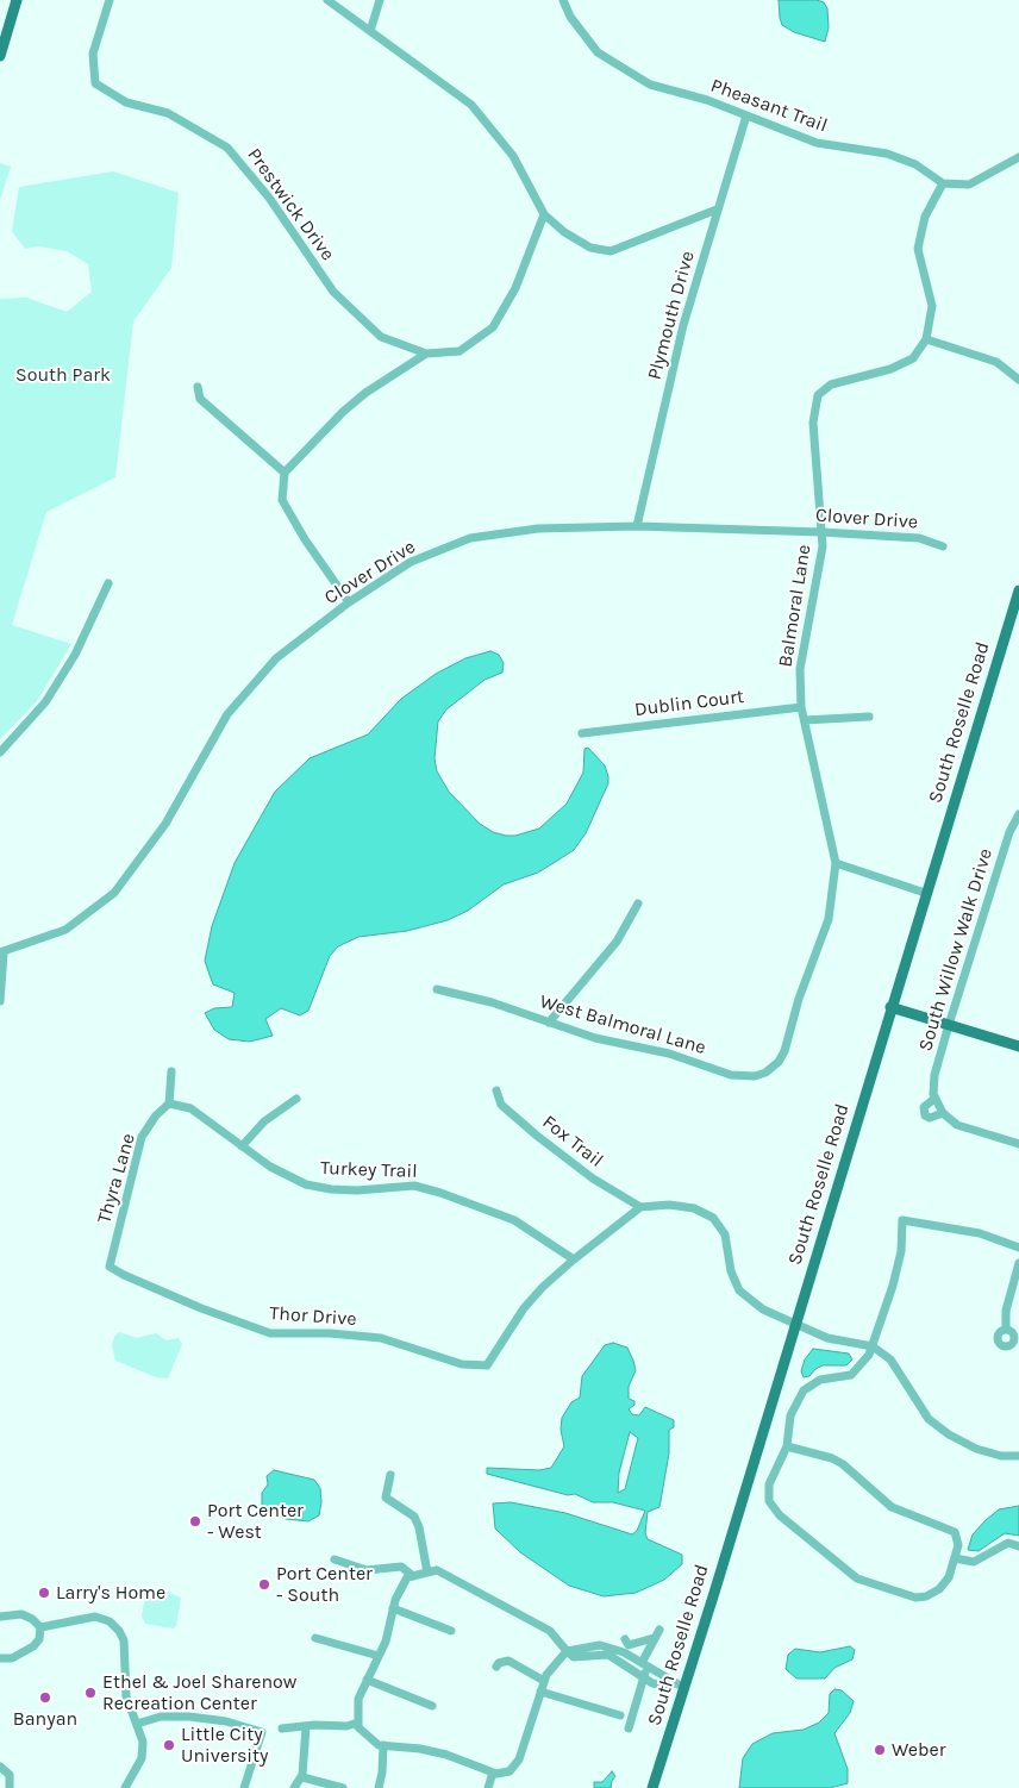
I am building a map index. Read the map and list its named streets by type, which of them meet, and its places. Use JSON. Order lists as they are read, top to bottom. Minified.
{"streets":{"main road":["South Roselle Road"],"street":["Pheasant Trail","Prestwick Drive","Plymouth Drive","Clover Drive","Balmoral Lane","Dublin Court","South Willow Walk Drive","West Balmoral Lane","Fox Trail","Turkey Trail","Thyra Lane","Thor Drive"]},"crossings":[["Pheasant Trail","Plymouth Drive"],["Plymouth Drive","Clover Drive"],["Clover Drive","Balmoral Lane"],["Balmoral Lane","Dublin Court"],["Balmoral Lane","West Balmoral Lane"],["Turkey Trail","Thyra Lane"],["Turkey Trail","Thor Drive"],["Thyra Lane","Thor Drive"]],"parks":["South Park"],"places":["Port Center - West","Port Center - South","Larry's Home","Ethel & Joel Sharenow Recreation Center","Banyan","Little City University","Weber"]}
